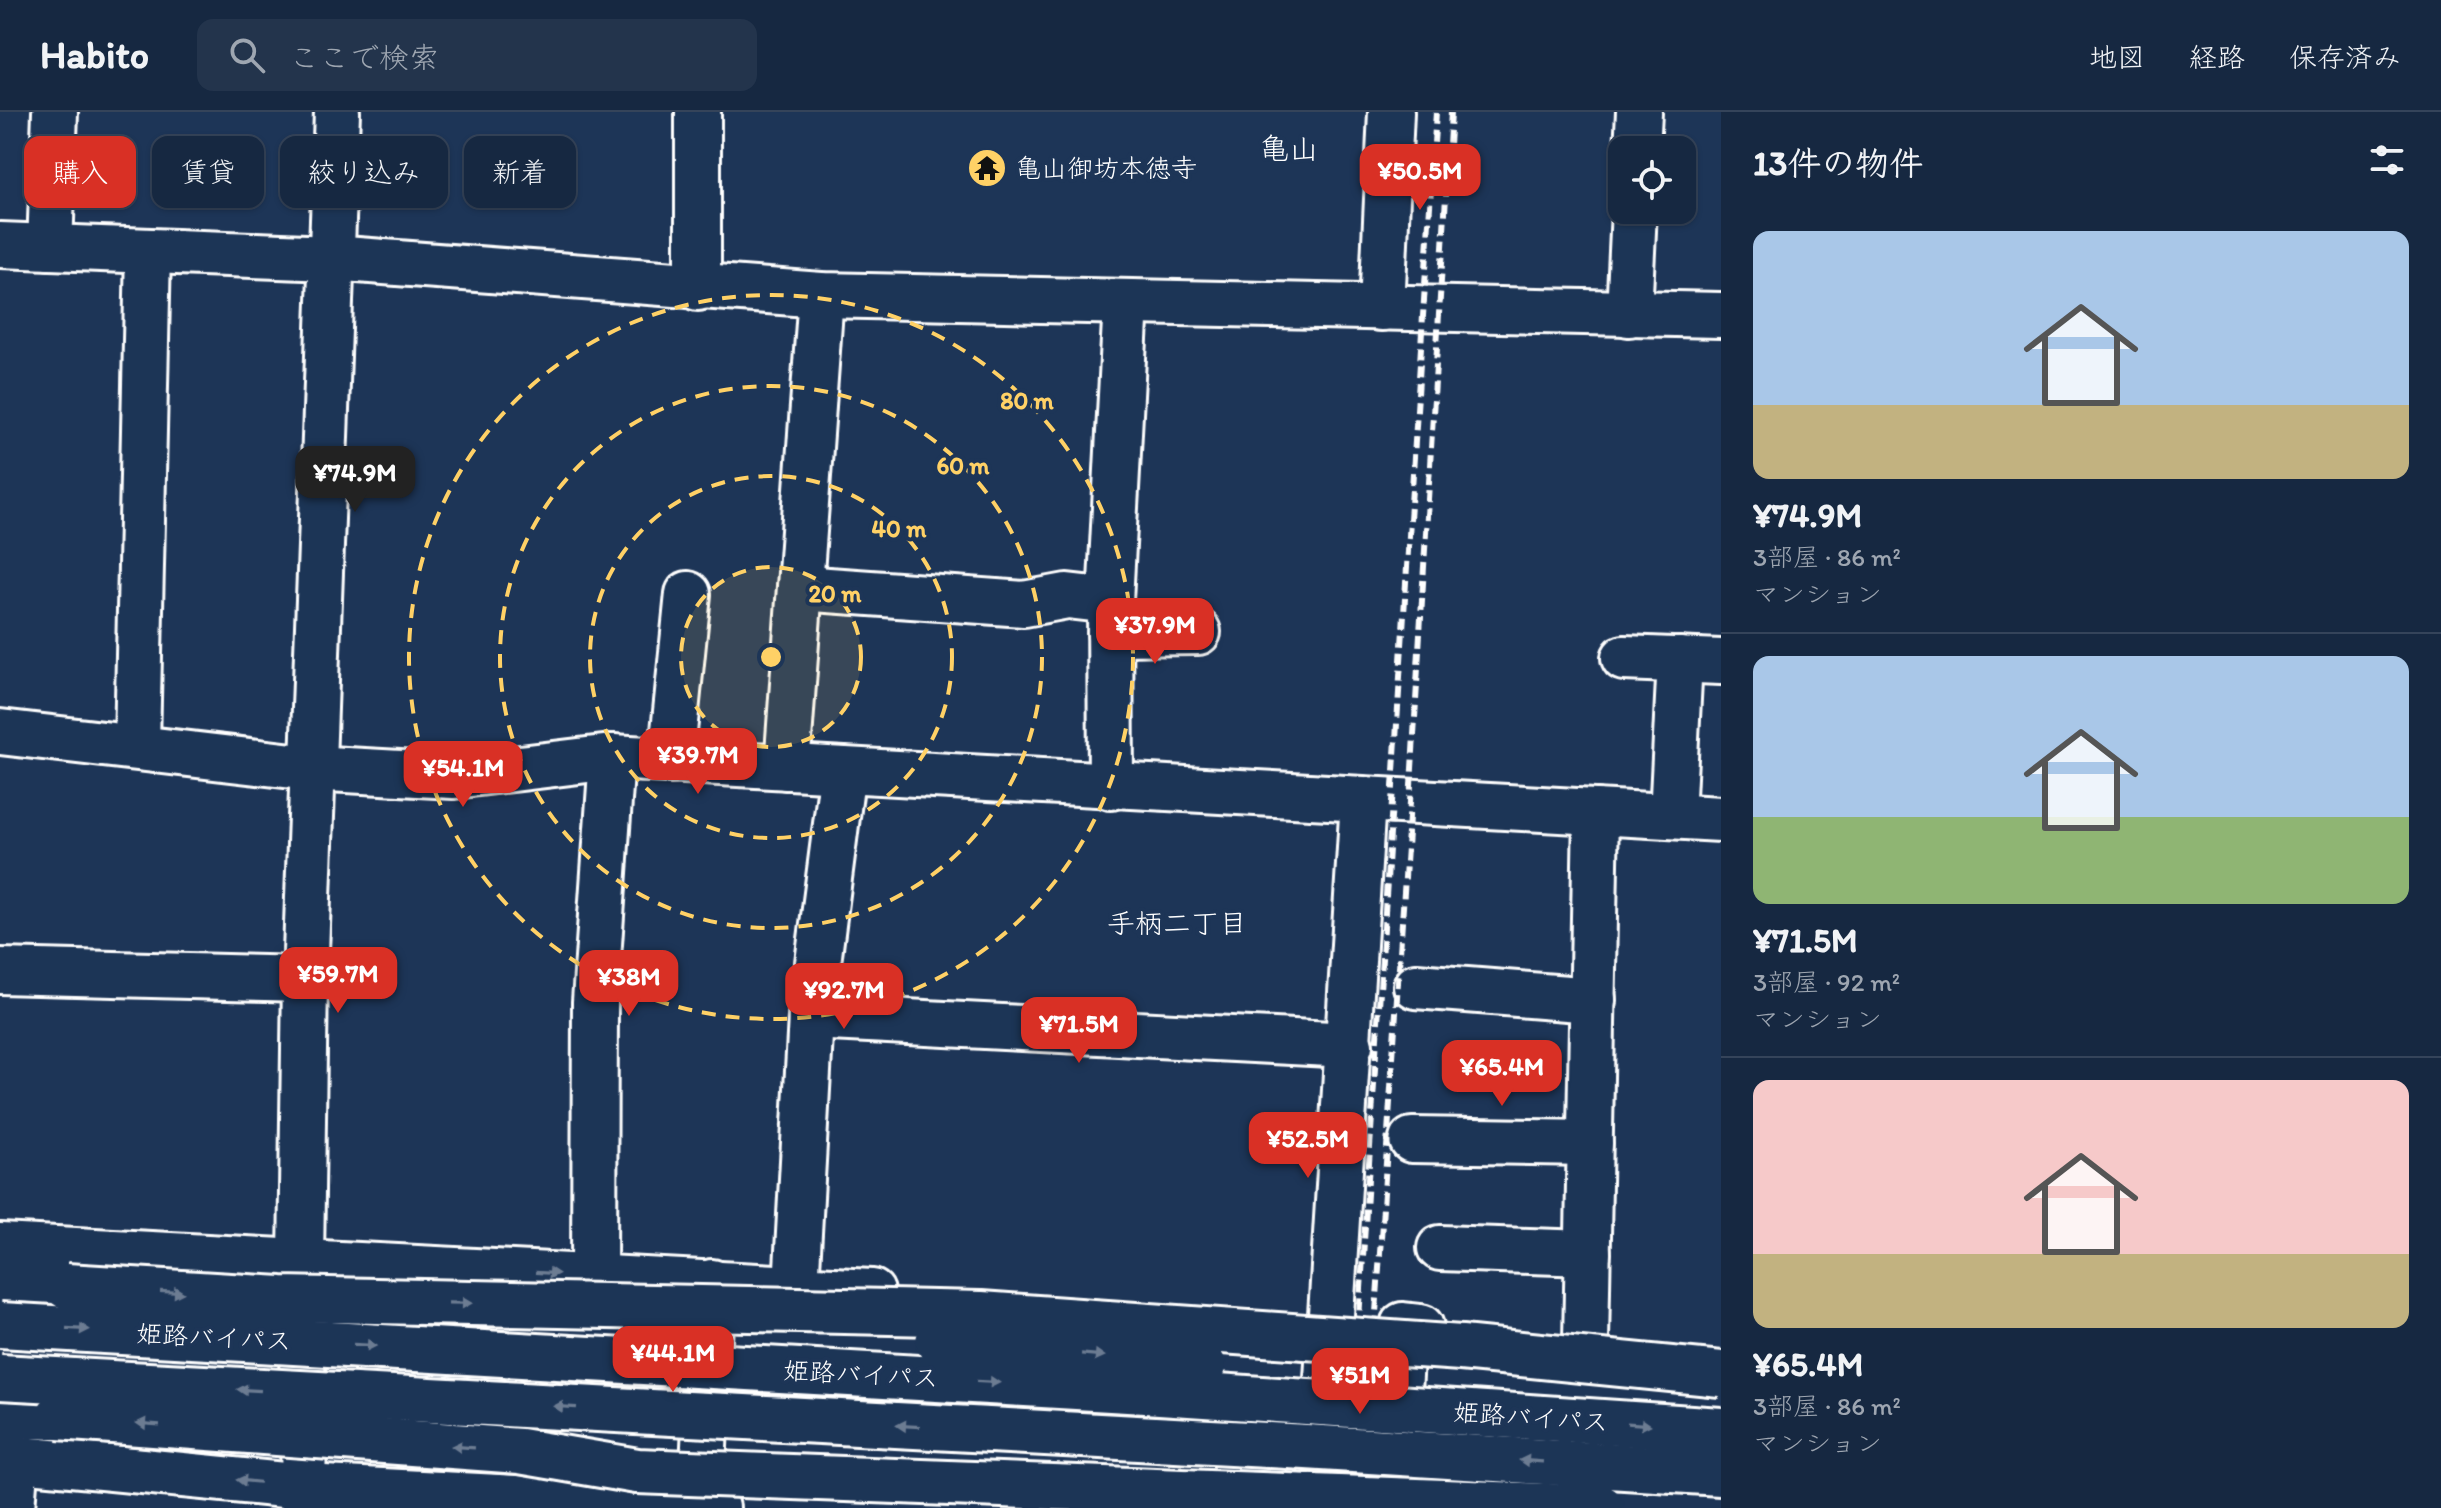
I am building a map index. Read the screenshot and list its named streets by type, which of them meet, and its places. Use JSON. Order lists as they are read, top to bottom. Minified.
{"streets":{"main road":["姫路バイパス"]},"districts":["亀山","手柄二丁目"],"places":{"temple":["亀山御坊本徳寺"]},"page":{"header":"Habito","search":"ここで検索","nav":["地図","経路","保存済み"],"heading":"13件の物件","chip":["購入","賃貸","絞り込み","新着"],"price":["¥50.5M","¥74.9M","¥37.9M","¥39.7M","¥54.1M","¥59.7M","¥38M","¥92.7M","¥71.5M","¥65.4M","¥52.5M","¥44.1M","¥51M"],"list":[{"name":"¥74.9M","note":"3部屋 · 86 m² · マンション"},{"name":"¥71.5M","note":"3部屋 · 92 m² · マンション"},{"name":"¥65.4M","note":"3部屋 · 86 m² · マンション"}]},"rings":["80 m","60 m","40 m","20 m"]}
